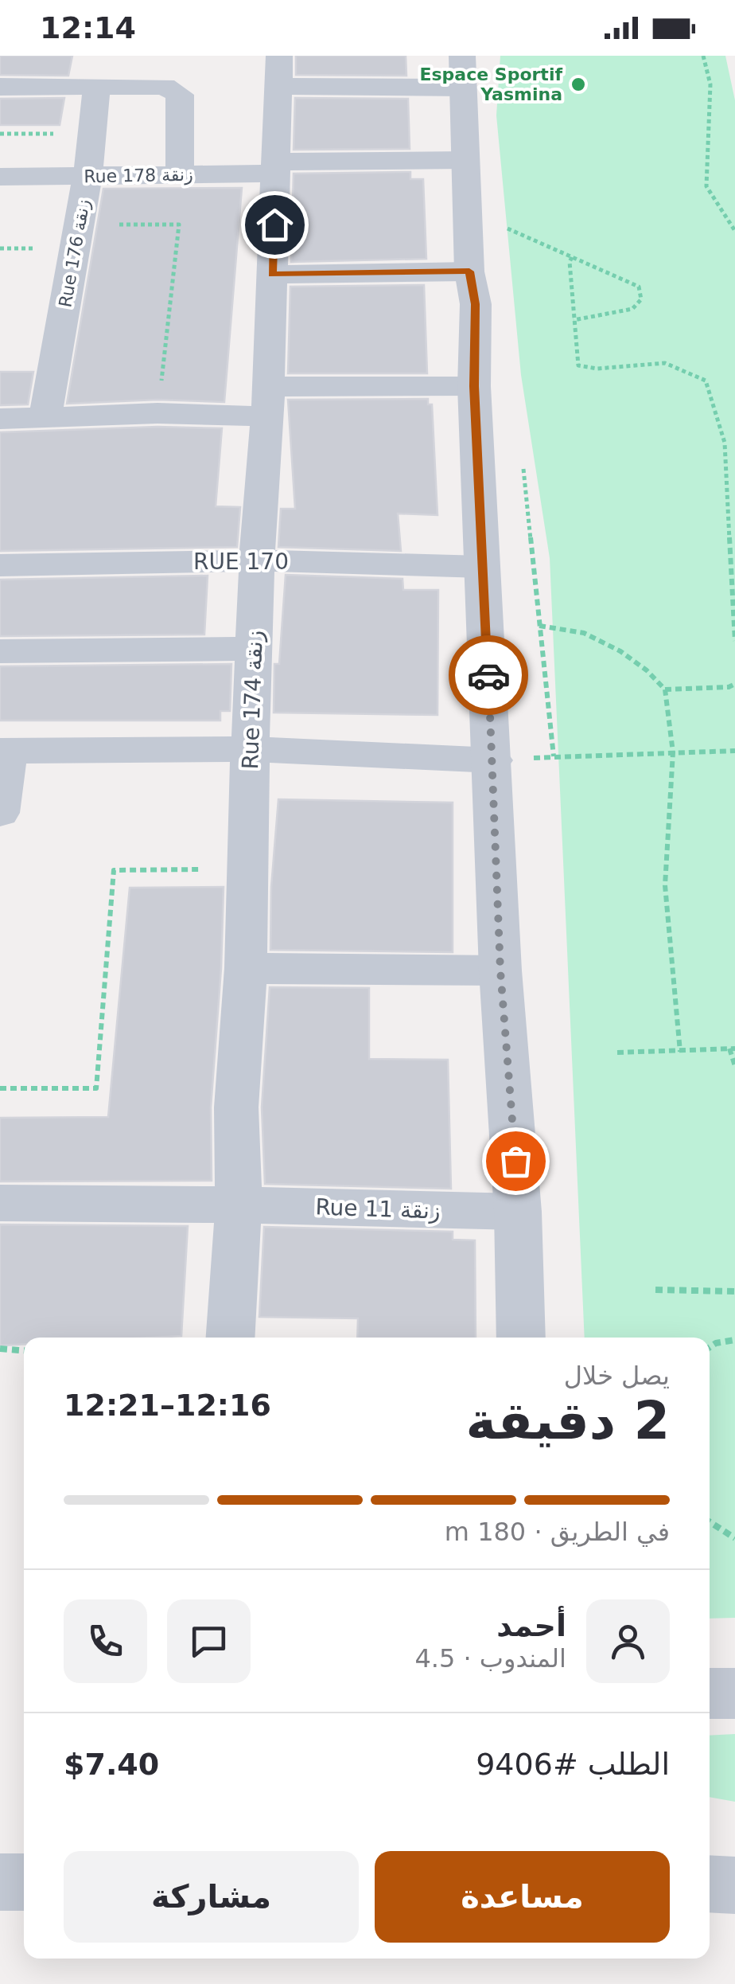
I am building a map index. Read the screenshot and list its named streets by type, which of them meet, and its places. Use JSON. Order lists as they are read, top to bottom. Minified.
{"streets":{"street":["Rue 178 زنقة","Rue 176 زنقة","RUE 170","Rue 174 زنقة","Rue 11 زنقة"]},"crossings":[["Rue 178 زنقة","Rue 176 زنقة"],["Rue 178 زنقة","Rue 174 زنقة"],["RUE 170","Rue 174 زنقة"],["Rue 174 زنقة","Rue 11 زنقة"]],"places":["Espace Sportif Yasmina"],"page":{"status":"12:14","heading":["2 دقيقة","يصل خلال","12:16–12:21"],"panel":["أحمد","المندوب · 4.5","الطلب #9406","$7.40"],"bar":"في الطريق · 180 m","buttons":["مساعدة","مشاركة"]}}
